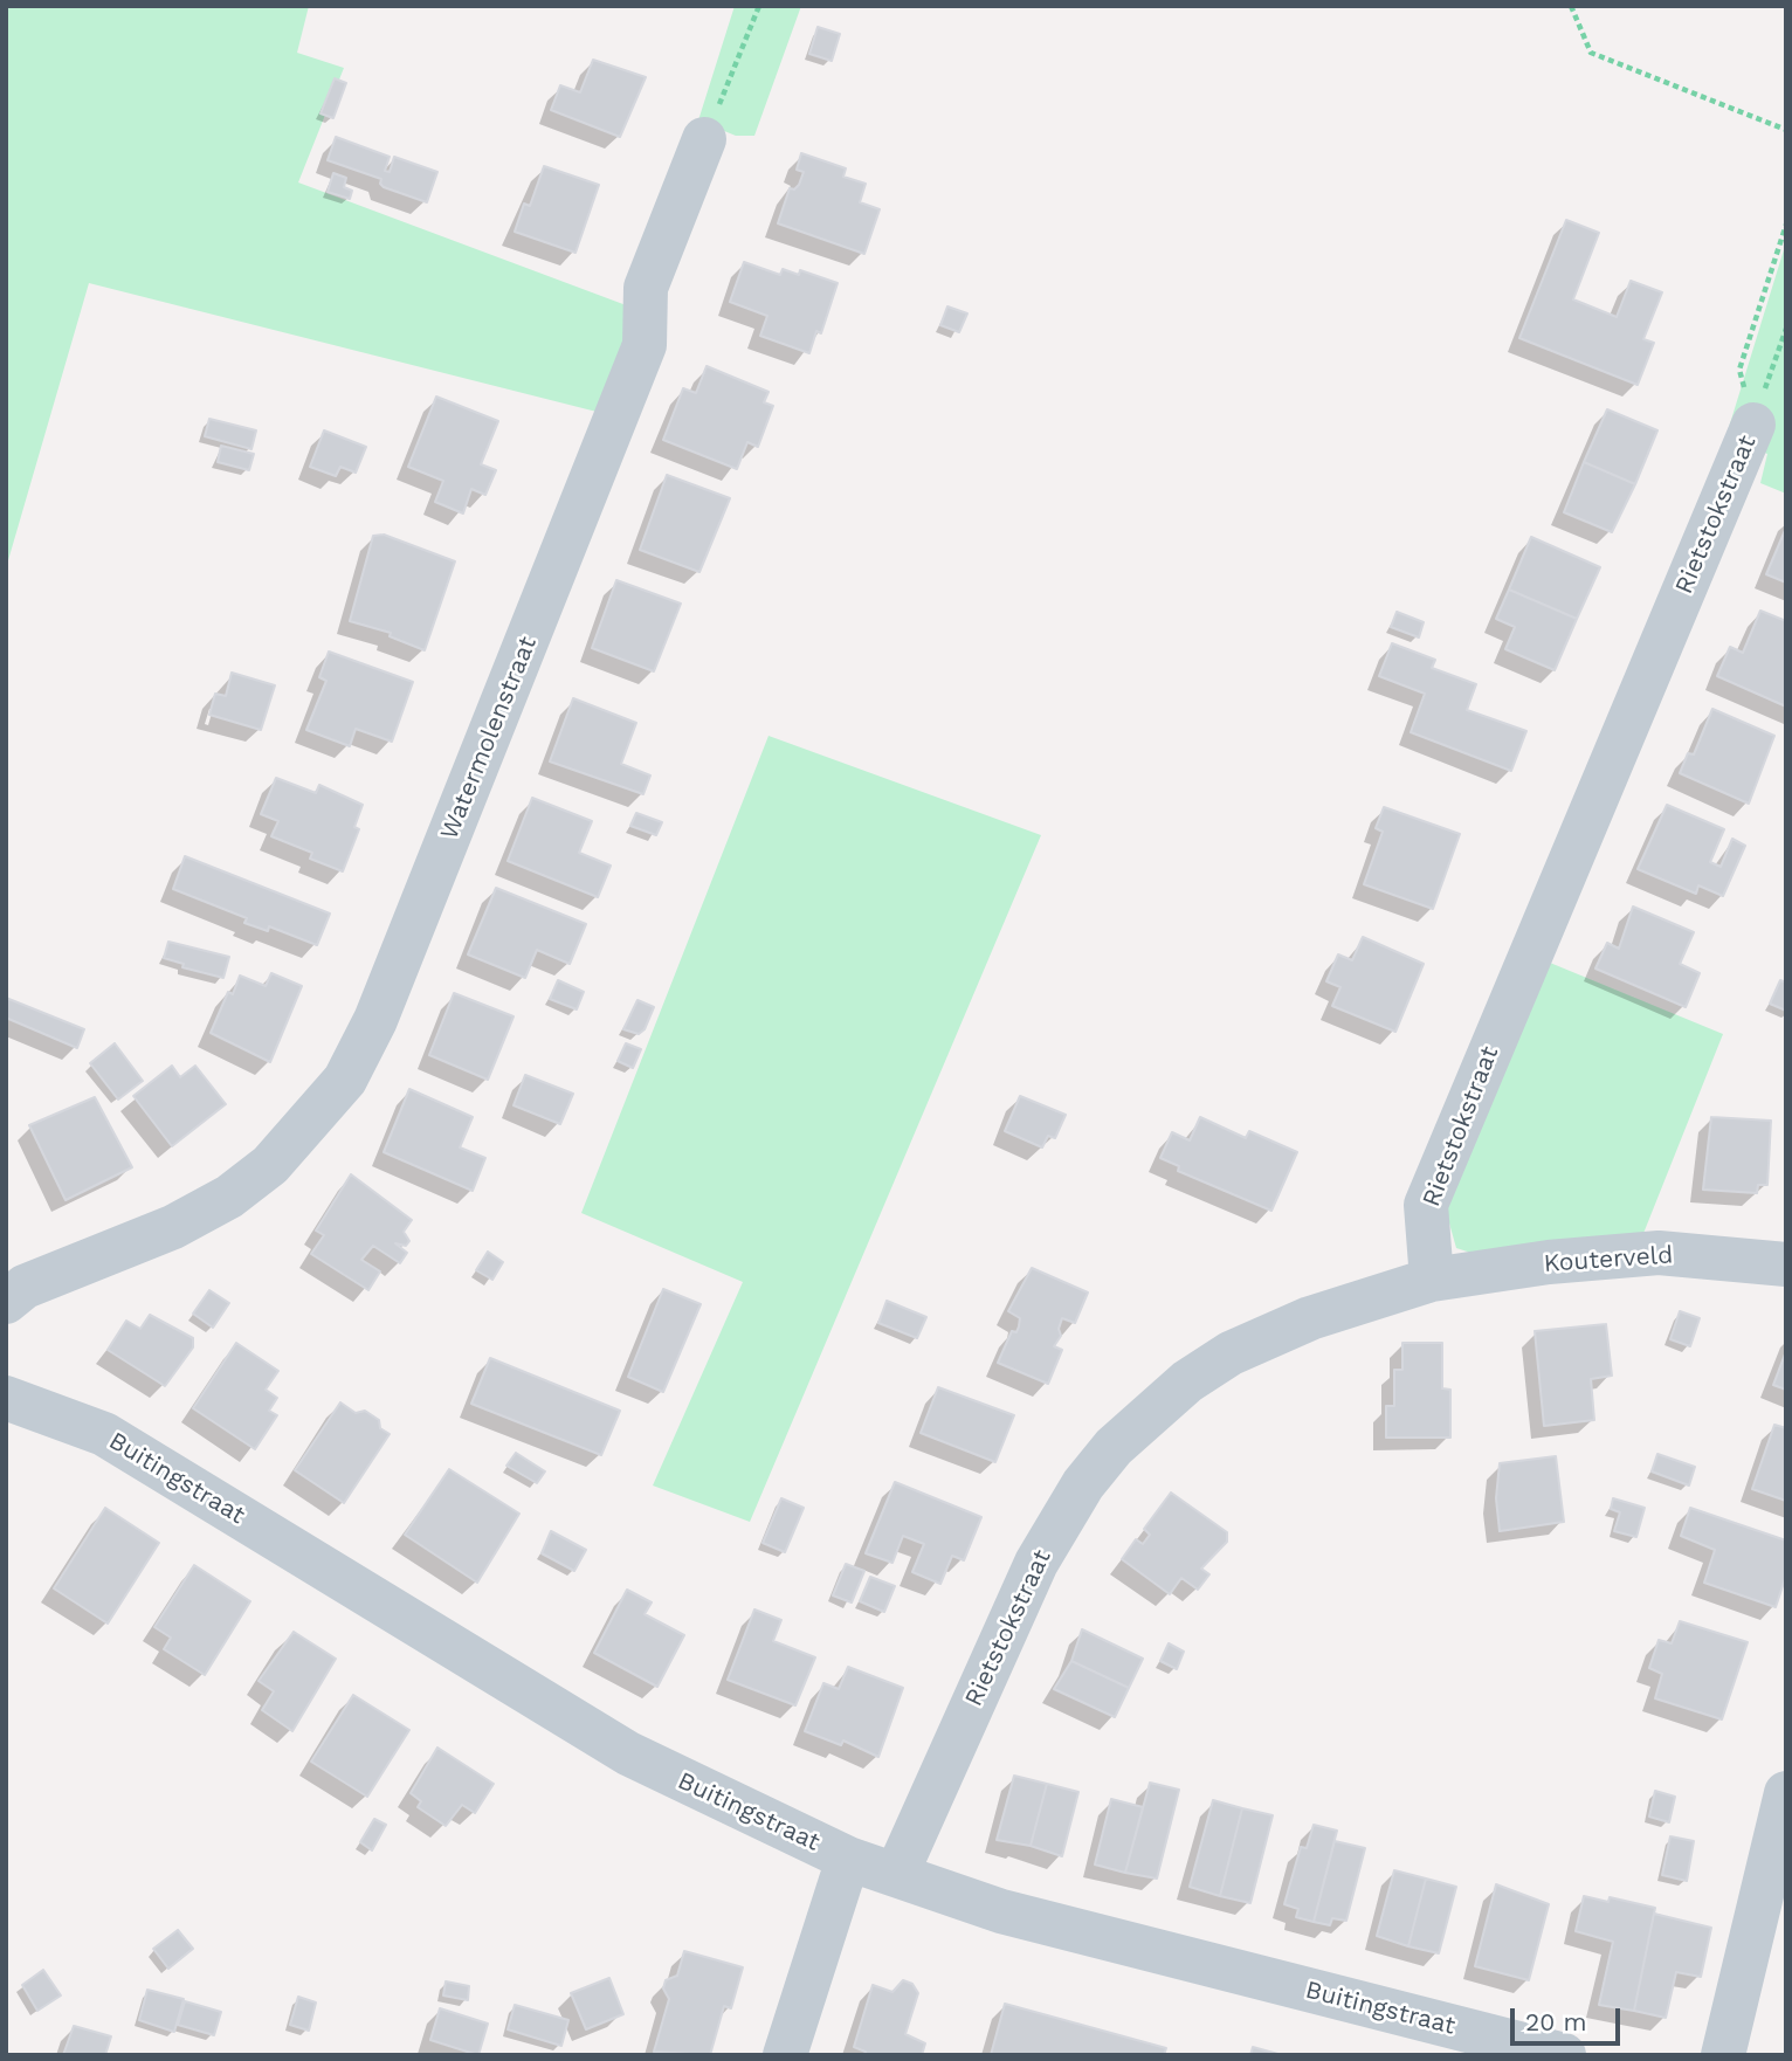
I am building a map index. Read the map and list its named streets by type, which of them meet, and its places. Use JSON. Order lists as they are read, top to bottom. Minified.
{"streets":{"street":["Rietstokstraat","Watermolenstraat","Kouterveld","Buitingstraat"]},"crossings":[["Rietstokstraat","Kouterveld"],["Rietstokstraat","Buitingstraat"]],"scale_bar":"20 m"}
